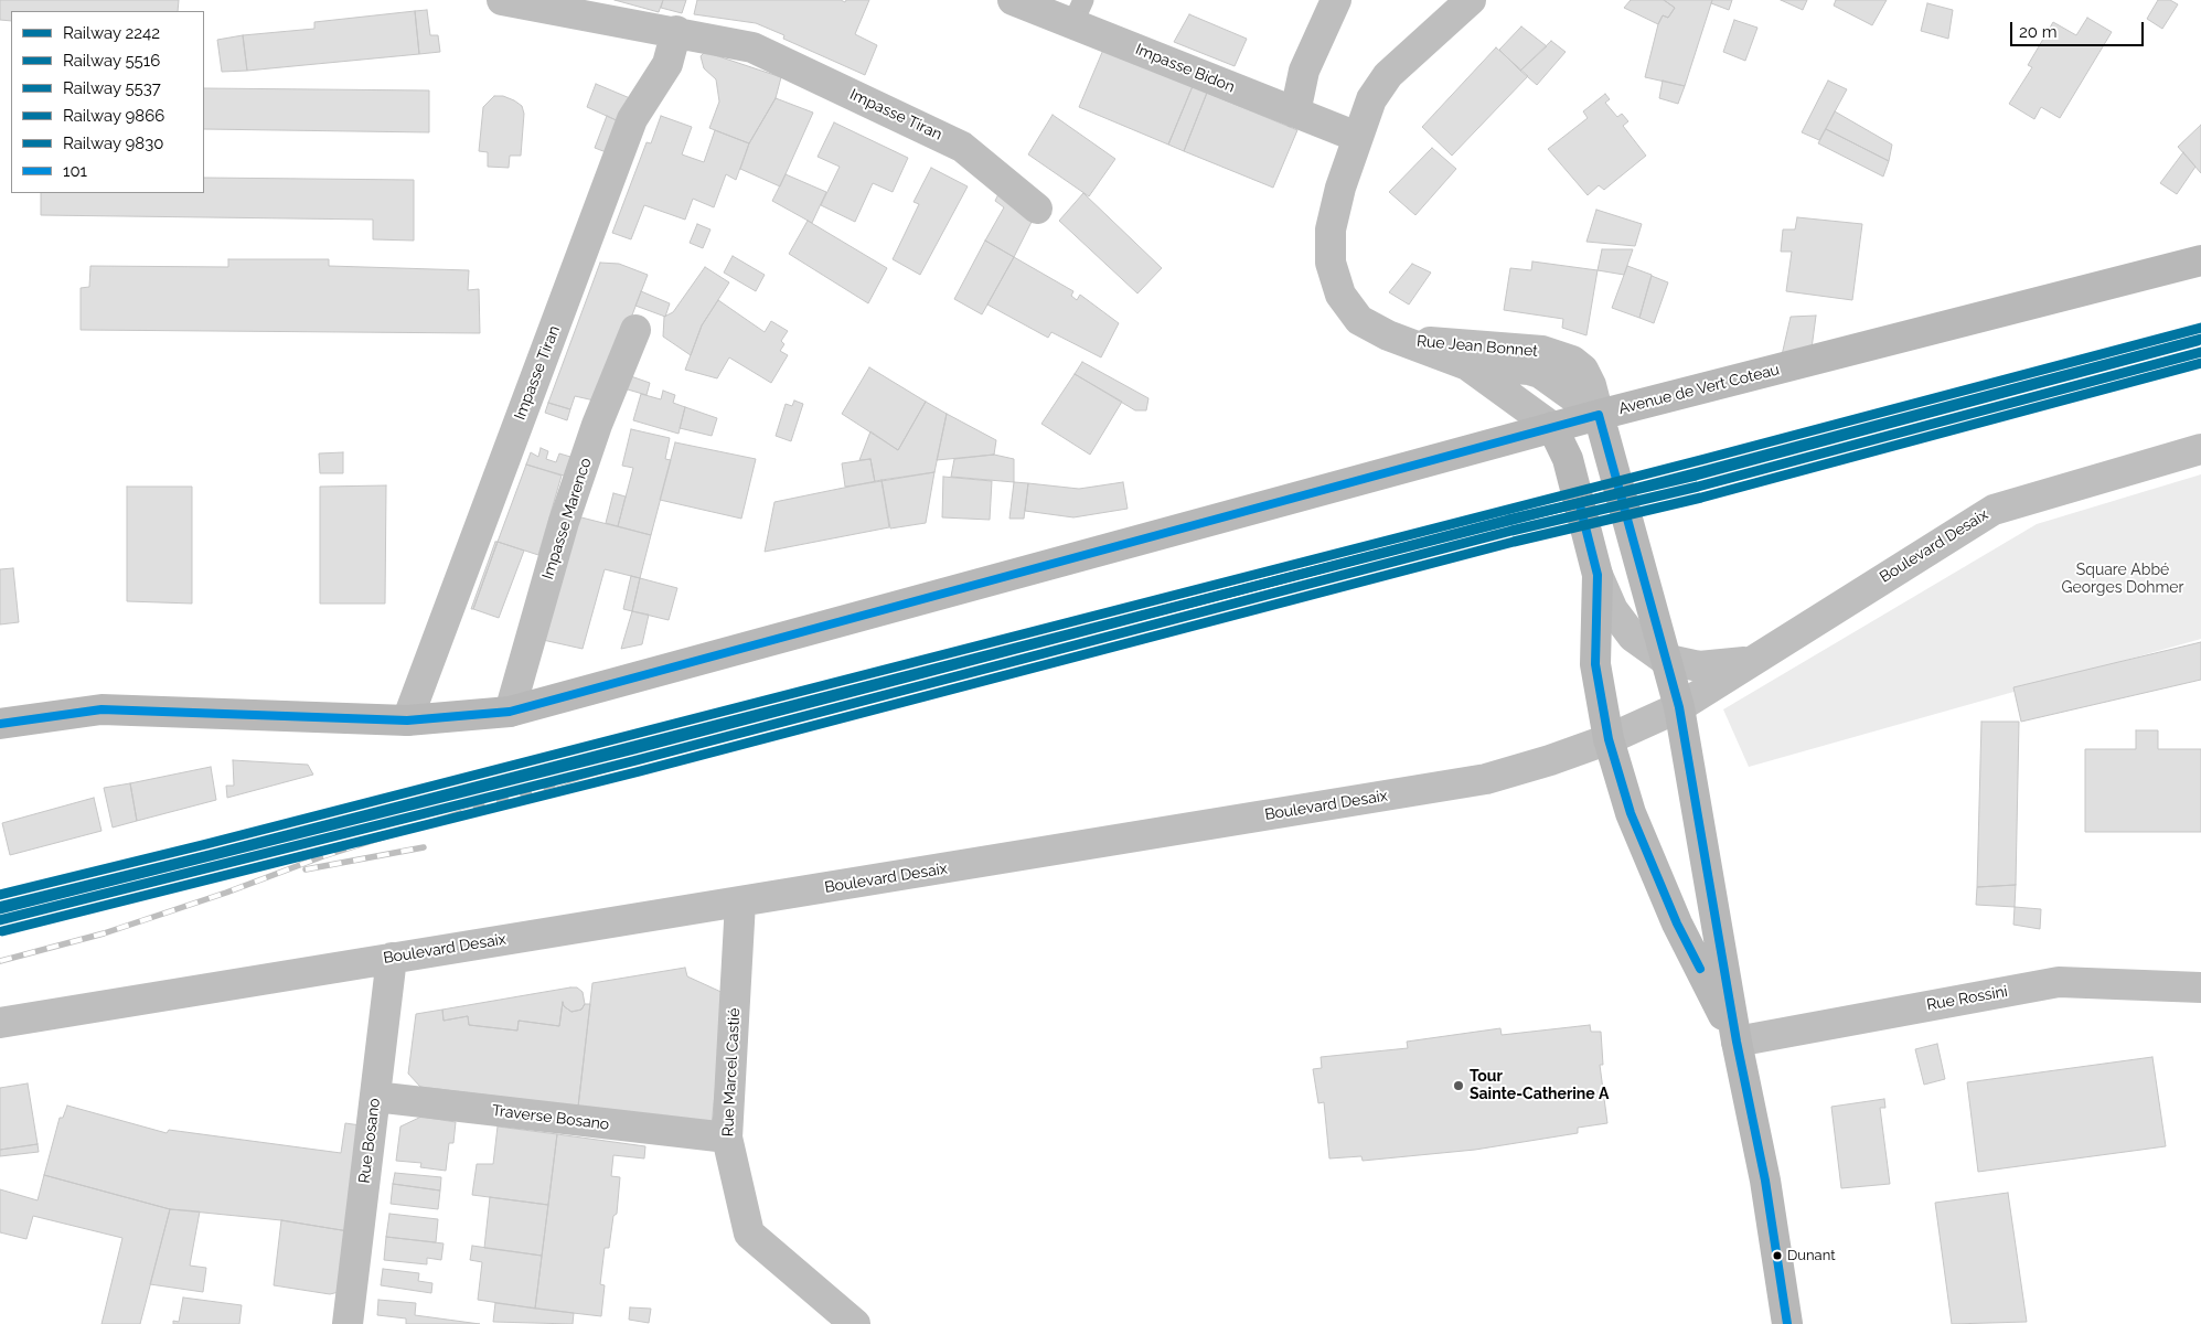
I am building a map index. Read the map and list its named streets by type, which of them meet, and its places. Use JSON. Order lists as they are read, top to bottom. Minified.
{"streets":{"street":["Impasse Bidon","Impasse Tiran","Rue Jean Bonnet","Avenue de Vert Coteau","Impasse Marenco","Boulevard Desaix","Rue Rossini","Rue Marcel Castié","Traverse Bosano","Rue Bosano"]},"crossings":[["Impasse Bidon","Rue Jean Bonnet"],["Impasse Tiran","Avenue de Vert Coteau"],["Rue Jean Bonnet","Avenue de Vert Coteau"],["Avenue de Vert Coteau","Impasse Marenco"],["Boulevard Desaix","Rue Marcel Castié"],["Boulevard Desaix","Rue Bosano"],["Rue Marcel Castié","Traverse Bosano"],["Traverse Bosano","Rue Bosano"]],"parks":["Square Abbé Georges Dohmer"],"places":["Tour Sainte-Catherine A","Dunant"],"lines":["rail line 5537","rail line 9830","rail line 9866","rail line 2242","rail line 5516","transit line 101"],"legend":["Railway 2242","Railway 5516","Railway 5537","Railway 9866","Railway 9830","101"],"scale_bar":"20 m"}
